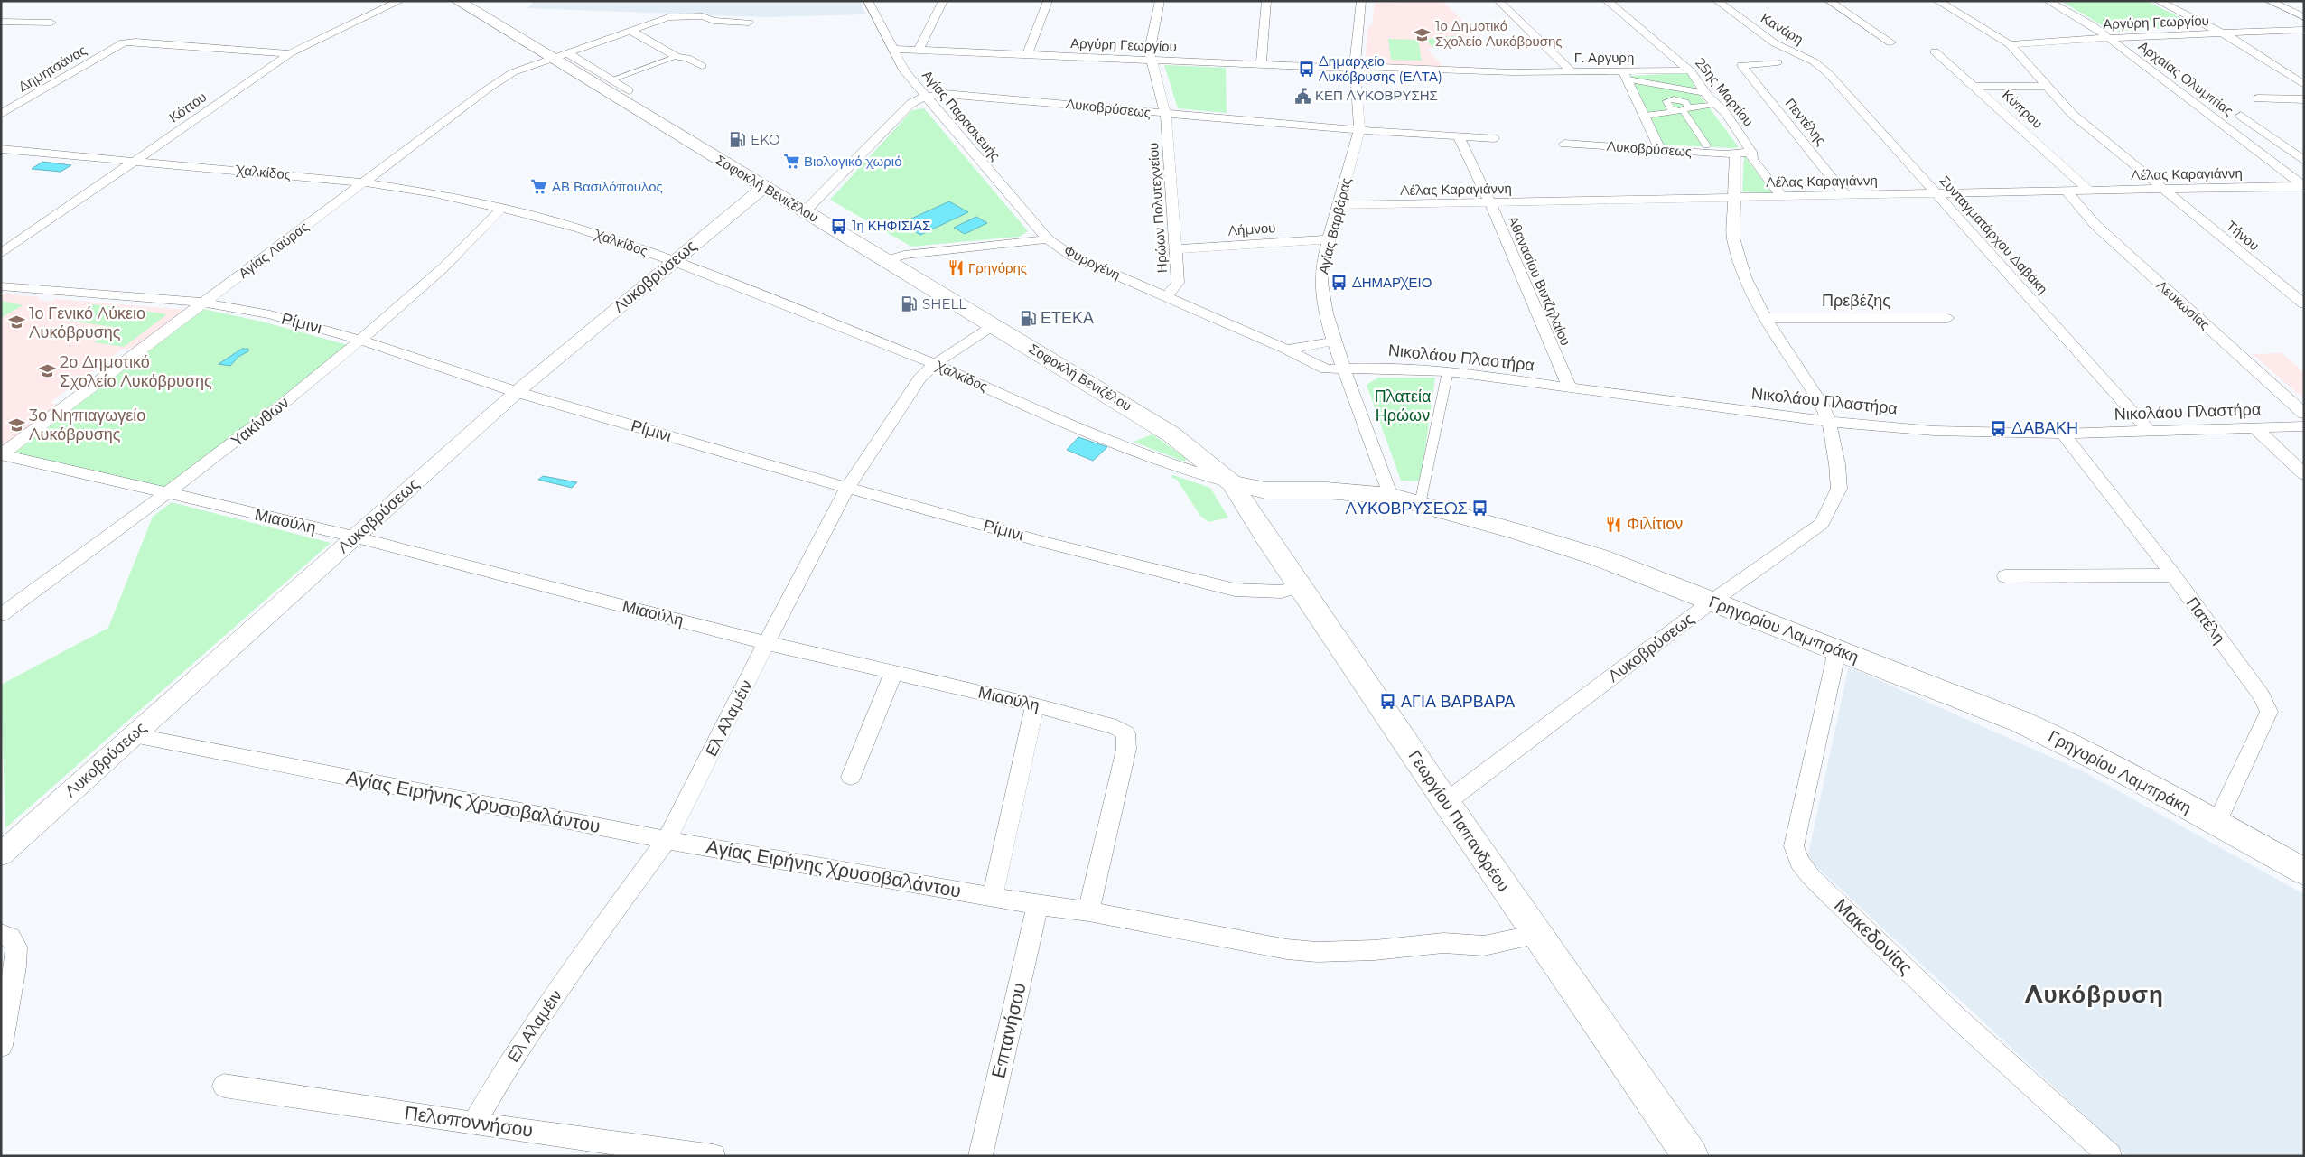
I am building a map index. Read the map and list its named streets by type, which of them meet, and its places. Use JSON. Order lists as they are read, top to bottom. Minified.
{"streets":{"main road":["Σοφοκλή Βενιζέλου","Γρηγορίου Λαμπράκη","Γεωργίου Παπανδρέου"],"street":["Αργύρη Γεωργίου","Κανάρη","Γ. Αργυρη","Δημητσάνας","Αρχαίας Ολυμπίας","25ης Μαρτίου","Κόττου","Λυκοβρύσεως","Κύπρου","Αγίας Παρασκευής","Πεντέλης","Χαλκίδος","Λέλας Καραγιάννη","Ηρώων Πολυτεχνείου","Αγίας Βαρβάρας","Λήμνου","Συνταγματάρχου Δαβάκη","Τήνου","Αγίας Λαύρας","Φυρογένη","Αθανασίου Βιντζηλαίου","Πρεβέζης","Λευκωσίας","Ρίμινι","Νικολάου Πλαστήρα","Υακίνθων","Μιαούλη","Πατέλη","Ελ Αλαμέιν","Αγίας Ειρήνης Χρυσοβαλάντου","Μακεδονίας","Επτανήσου","Πελοποννήσου"]},"crossings":[["Αργύρη Γεωργίου","Γ. Αργυρη"],["Αργύρη Γεωργίου","Αρχαίας Ολυμπίας"],["Αργύρη Γεωργίου","Αγίας Παρασκευής"],["Αργύρη Γεωργίου","Ηρώων Πολυτεχνείου"],["Αργύρη Γεωργίου","Αγίας Βαρβάρας"],["Αργύρη Γεωργίου","Τήνου"],["Κανάρη","Συνταγματάρχου Δαβάκη"],["Γ. Αργυρη","25ης Μαρτίου"],["Γ. Αργυρη","Αγίας Βαρβάρας"],["Δημητσάνας","Κόττου"],["Αρχαίας Ολυμπίας","Λέλας Καραγιάννη"],["25ης Μαρτίου","Λυκοβρύσεως"],["25ης Μαρτίου","Λέλας Καραγιάννη"],["Κόττου","Χαλκίδος"],["Λυκοβρύσεως","Αγίας Παρασκευής"],["Λυκοβρύσεως","Χαλκίδος"],["Λυκοβρύσεως","Λέλας Καραγιάννη"],["Λυκοβρύσεως","Σοφοκλή Βενιζέλου"],["Λυκοβρύσεως","Ηρώων Πολυτεχνείου"],["Λυκοβρύσεως","Αγίας Βαρβάρας"],["Λυκοβρύσεως","Αθανασίου Βιντζηλαίου"],["Λυκοβρύσεως","Πρεβέζης"],["Λυκοβρύσεως","Ρίμινι"],["Λυκοβρύσεως","Νικολάου Πλαστήρα"],["Λυκοβρύσεως","Μιαούλη"],["Λυκοβρύσεως","Γρηγορίου Λαμπράκη"],["Λυκοβρύσεως","Αγίας Ειρήνης Χρυσοβαλάντου"],["Λυκοβρύσεως","Γεωργίου Παπανδρέου"],["Κύπρου","Λέλας Καραγιάννη"],["Αγίας Παρασκευής","Φυρογένη"],["Πεντέλης","Λέλας Καραγιάννη"],["Χαλκίδος","Σοφοκλή Βενιζέλου"],["Χαλκίδος","Αγίας Λαύρας"],["Χαλκίδος","Υακίνθων"],["Χαλκίδος","Γρηγορίου Λαμπράκη"],["Χαλκίδος","Ελ Αλαμέιν"],["Χαλκίδος","Γεωργίου Παπανδρέου"],["Λέλας Καραγιάννη","Αγίας Βαρβάρας"],["Λέλας Καραγιάννη","Συνταγματάρχου Δαβάκη"],["Λέλας Καραγιάννη","Τήνου"],["Λέλας Καραγιάννη","Αθανασίου Βιντζηλαίου"],["Λέλας Καραγιάννη","Λευκωσίας"],["Σοφοκλή Βενιζέλου","Αγίας Λαύρας"],["Σοφοκλή Βενιζέλου","Φυρογένη"],["Σοφοκλή Βενιζέλου","Γρηγορίου Λαμπράκη"],["Σοφοκλή Βενιζέλου","Ελ Αλαμέιν"],["Σοφοκλή Βενιζέλου","Γεωργίου Παπανδρέου"],["Ηρώων Πολυτεχνείου","Λήμνου"],["Ηρώων Πολυτεχνείου","Φυρογένη"],["Αγίας Βαρβάρας","Λήμνου"],["Αγίας Βαρβάρας","Φυρογένη"],["Αγίας Βαρβάρας","Νικολάου Πλαστήρα"],["Αγίας Βαρβάρας","Γρηγορίου Λαμπράκη"],["Συνταγματάρχου Δαβάκη","Νικολάου Πλαστήρα"],["Αγίας Λαύρας","Ρίμινι"],["Αγίας Λαύρας","Μιαούλη"],["Φυρογένη","Νικολάου Πλαστήρα"],["Αθανασίου Βιντζηλαίου","Νικολάου Πλαστήρα"],["Ρίμινι","Υακίνθων"],["Ρίμινι","Ελ Αλαμέιν"],["Ρίμινι","Γεωργίου Παπανδρέου"],["Νικολάου Πλαστήρα","Πατέλη"],["Υακίνθων","Μιαούλη"],["Μιαούλη","Ελ Αλαμέιν"],["Μιαούλη","Αγίας Ειρήνης Χρυσοβαλάντου"],["Πατέλη","Γρηγορίου Λαμπράκη"],["Γρηγορίου Λαμπράκη","Γεωργίου Παπανδρέου"],["Γρηγορίου Λαμπράκη","Μακεδονίας"],["Ελ Αλαμέιν","Αγίας Ειρήνης Χρυσοβαλάντου"],["Ελ Αλαμέιν","Πελοποννήσου"],["Αγίας Ειρήνης Χρυσοβαλάντου","Γεωργίου Παπανδρέου"],["Αγίας Ειρήνης Χρυσοβαλάντου","Επτανήσου"]],"districts":["Λυκόβρυση"],"parks":["Πλατεία Ηρώων"],"places":{"school or university":["1ο Δημοτικό Σχολείο Λυκόβρυσης","1ο Γενικό Λύκειο Λυκόβρυσης","2ο Δημοτικό Σχολείο Λυκόβρυσης","3ο Νηπιαγωγείο Λυκόβρυσης"],"bus stop":["Δημαρχείο Λυκόβρυσης (ΕΛΤΑ)","1η ΚΗΦΙΣΙΑΣ","ΔΗΜΑΡΧΕΙΟ","ΔΑΒΑΚΗ","ΛΥΚΟΒΡΥΣΕΩΣ","ΑΓΙΑ ΒΑΡΒΑΡΑ"],"public building":["ΚΕΠ ΛΥΚΟΒΡΥΣΗΣ"],"fuel station":["EKO","SHELL","ΕΤΕΚΑ"],"supermarket":["Βιολογικό χωριό","ΑΒ Βασιλόπουλος"],"restaurant":["Γρηγόρης","Φιλίτιον"]}}
